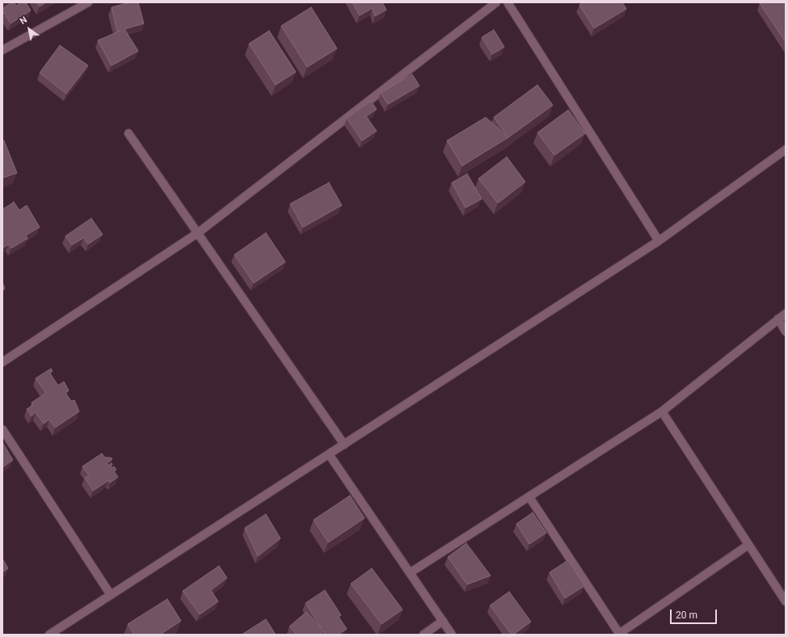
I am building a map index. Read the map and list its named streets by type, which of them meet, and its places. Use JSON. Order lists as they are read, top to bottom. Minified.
{"scale_bar":"20 m","north":"top left"}
